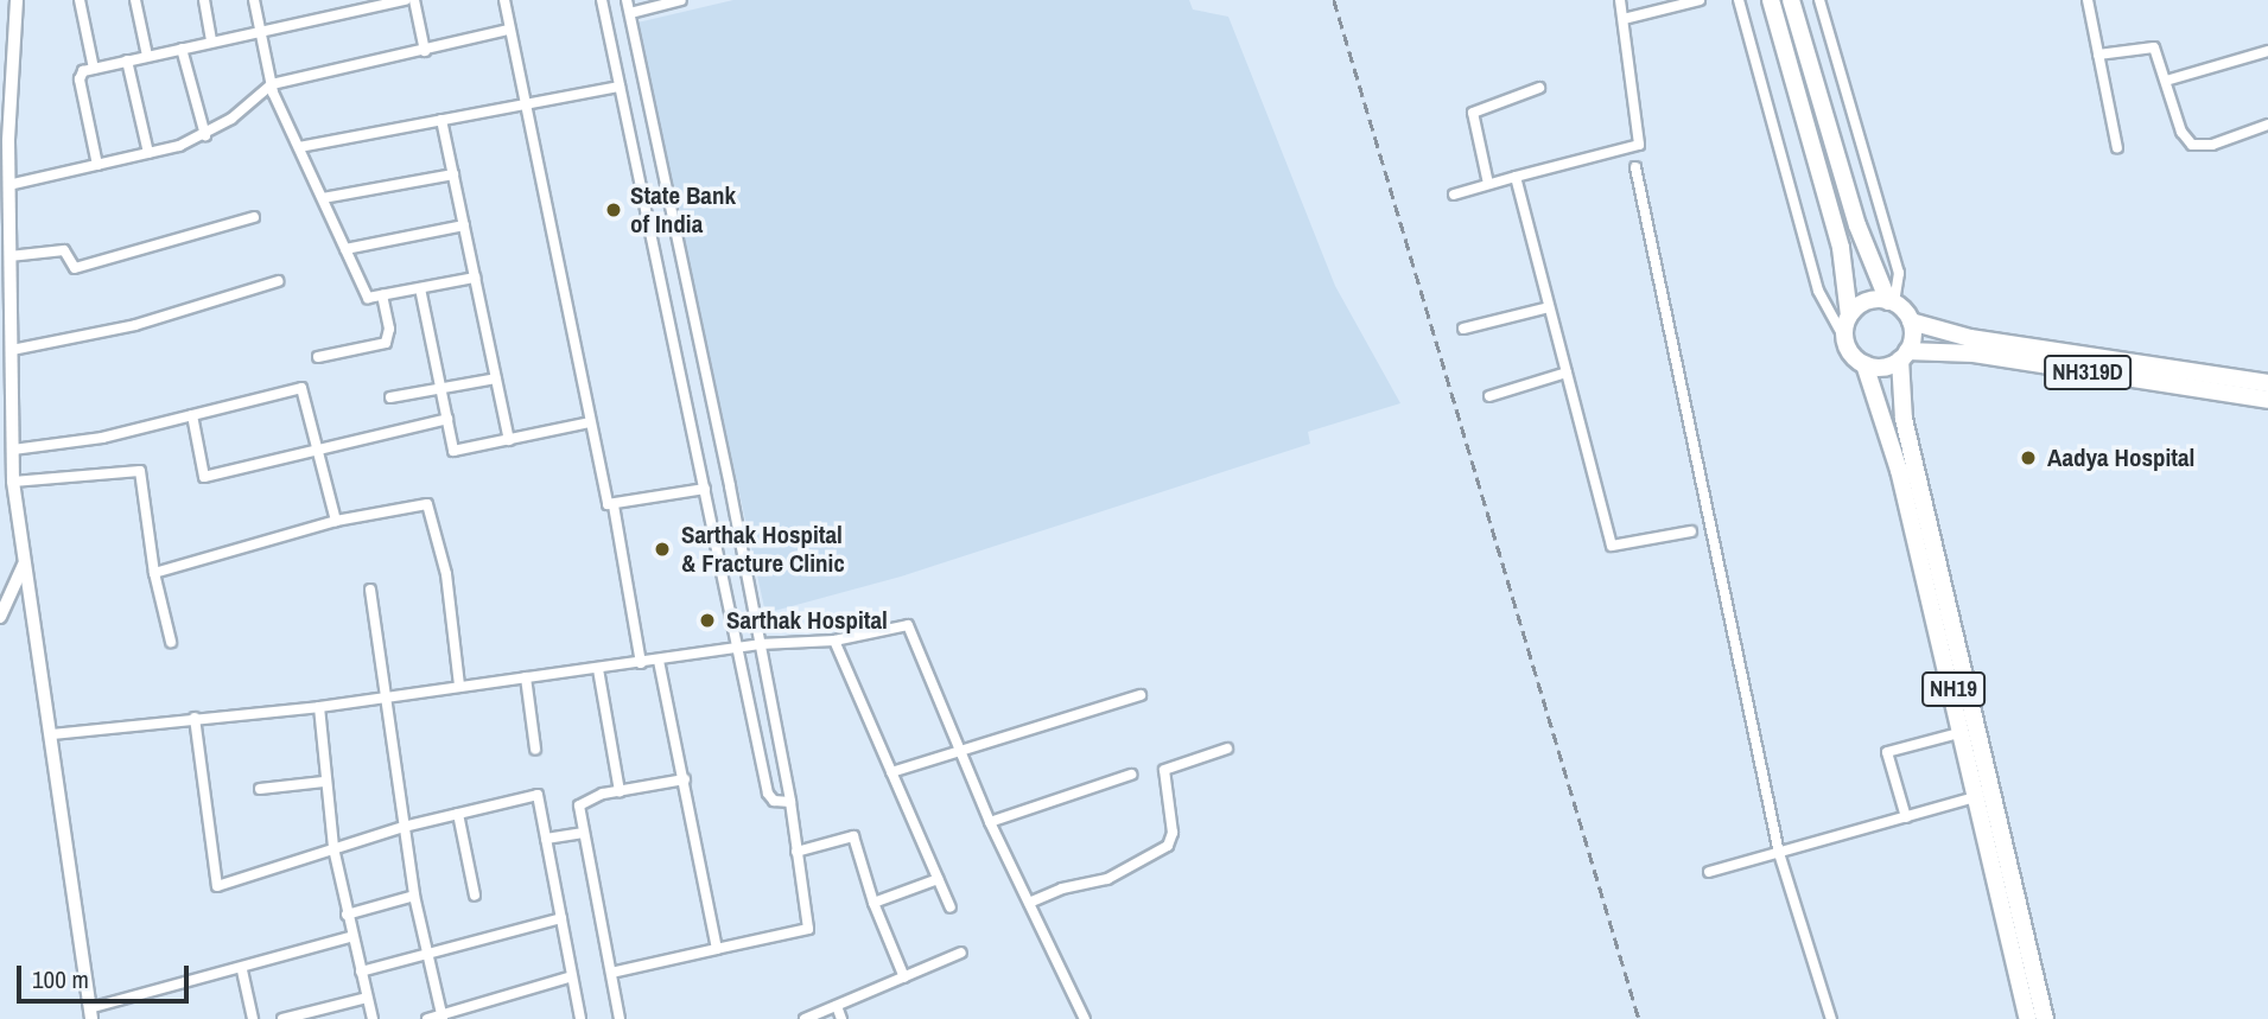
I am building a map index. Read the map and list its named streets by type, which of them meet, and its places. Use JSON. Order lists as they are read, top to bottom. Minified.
{"streets":{"highway":["NH319D","NH19"]},"crossings":[["NH319D","NH19"]],"places":["State Bank of India","Aadya Hospital","Sarthak Hospital & Fracture Clinic","Sarthak Hospital"],"scale_bar":"100 m"}
